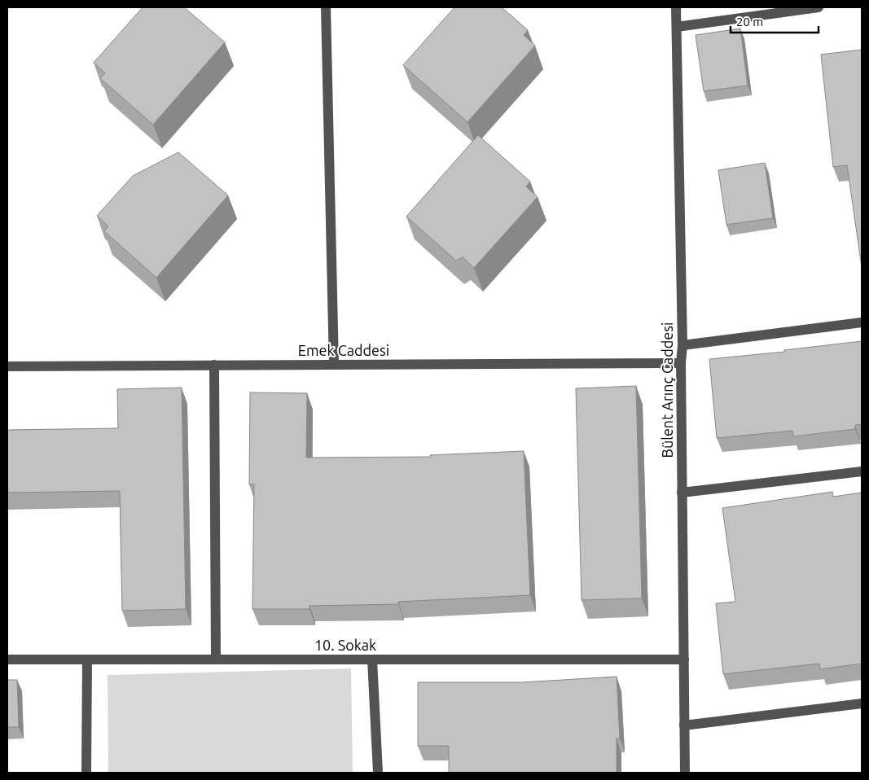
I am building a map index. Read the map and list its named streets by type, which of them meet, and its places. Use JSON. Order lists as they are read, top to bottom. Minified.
{"streets":{"street":["Emek Caddesi","Bülent Arınç Caddesi","10. Sokak"]},"crossings":[["Emek Caddesi","Bülent Arınç Caddesi"],["Bülent Arınç Caddesi","10. Sokak"]],"scale_bar":"20 m"}
